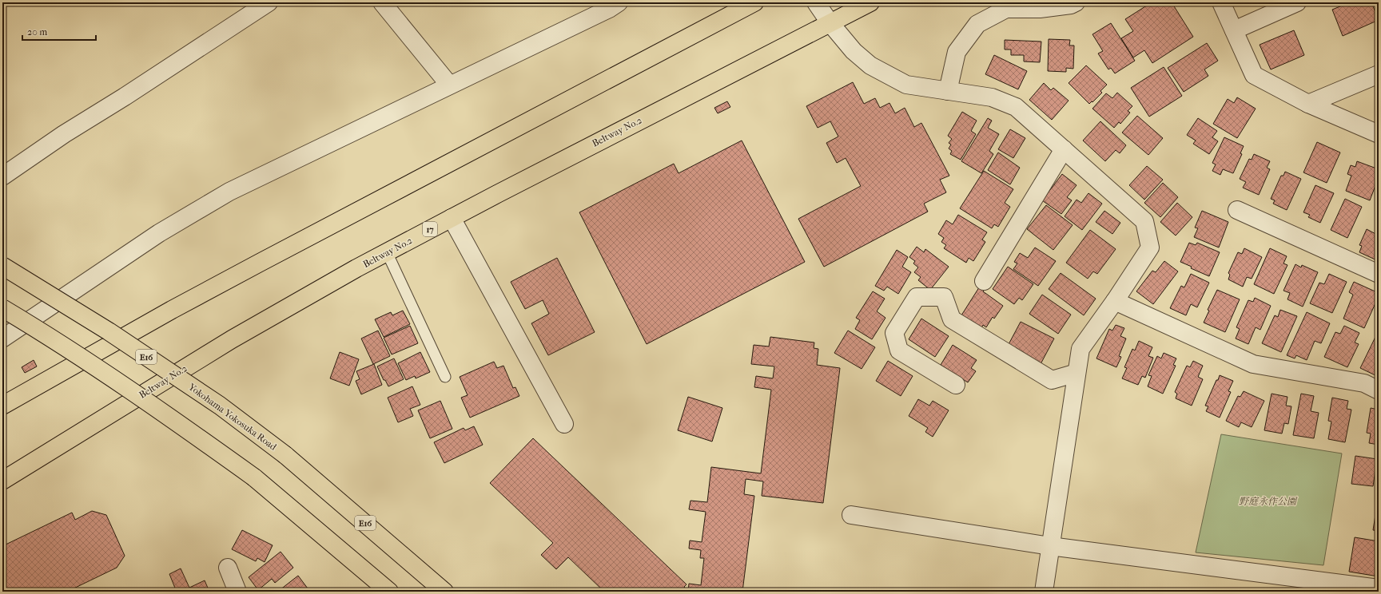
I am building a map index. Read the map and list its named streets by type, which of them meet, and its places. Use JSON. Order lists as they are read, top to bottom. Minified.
{"streets":{"main road":["Beltway No.2","17","E16","Yokohama Yokosuka Road"]},"parks":["野庭永作公園"],"scale_bar":"20 m"}
